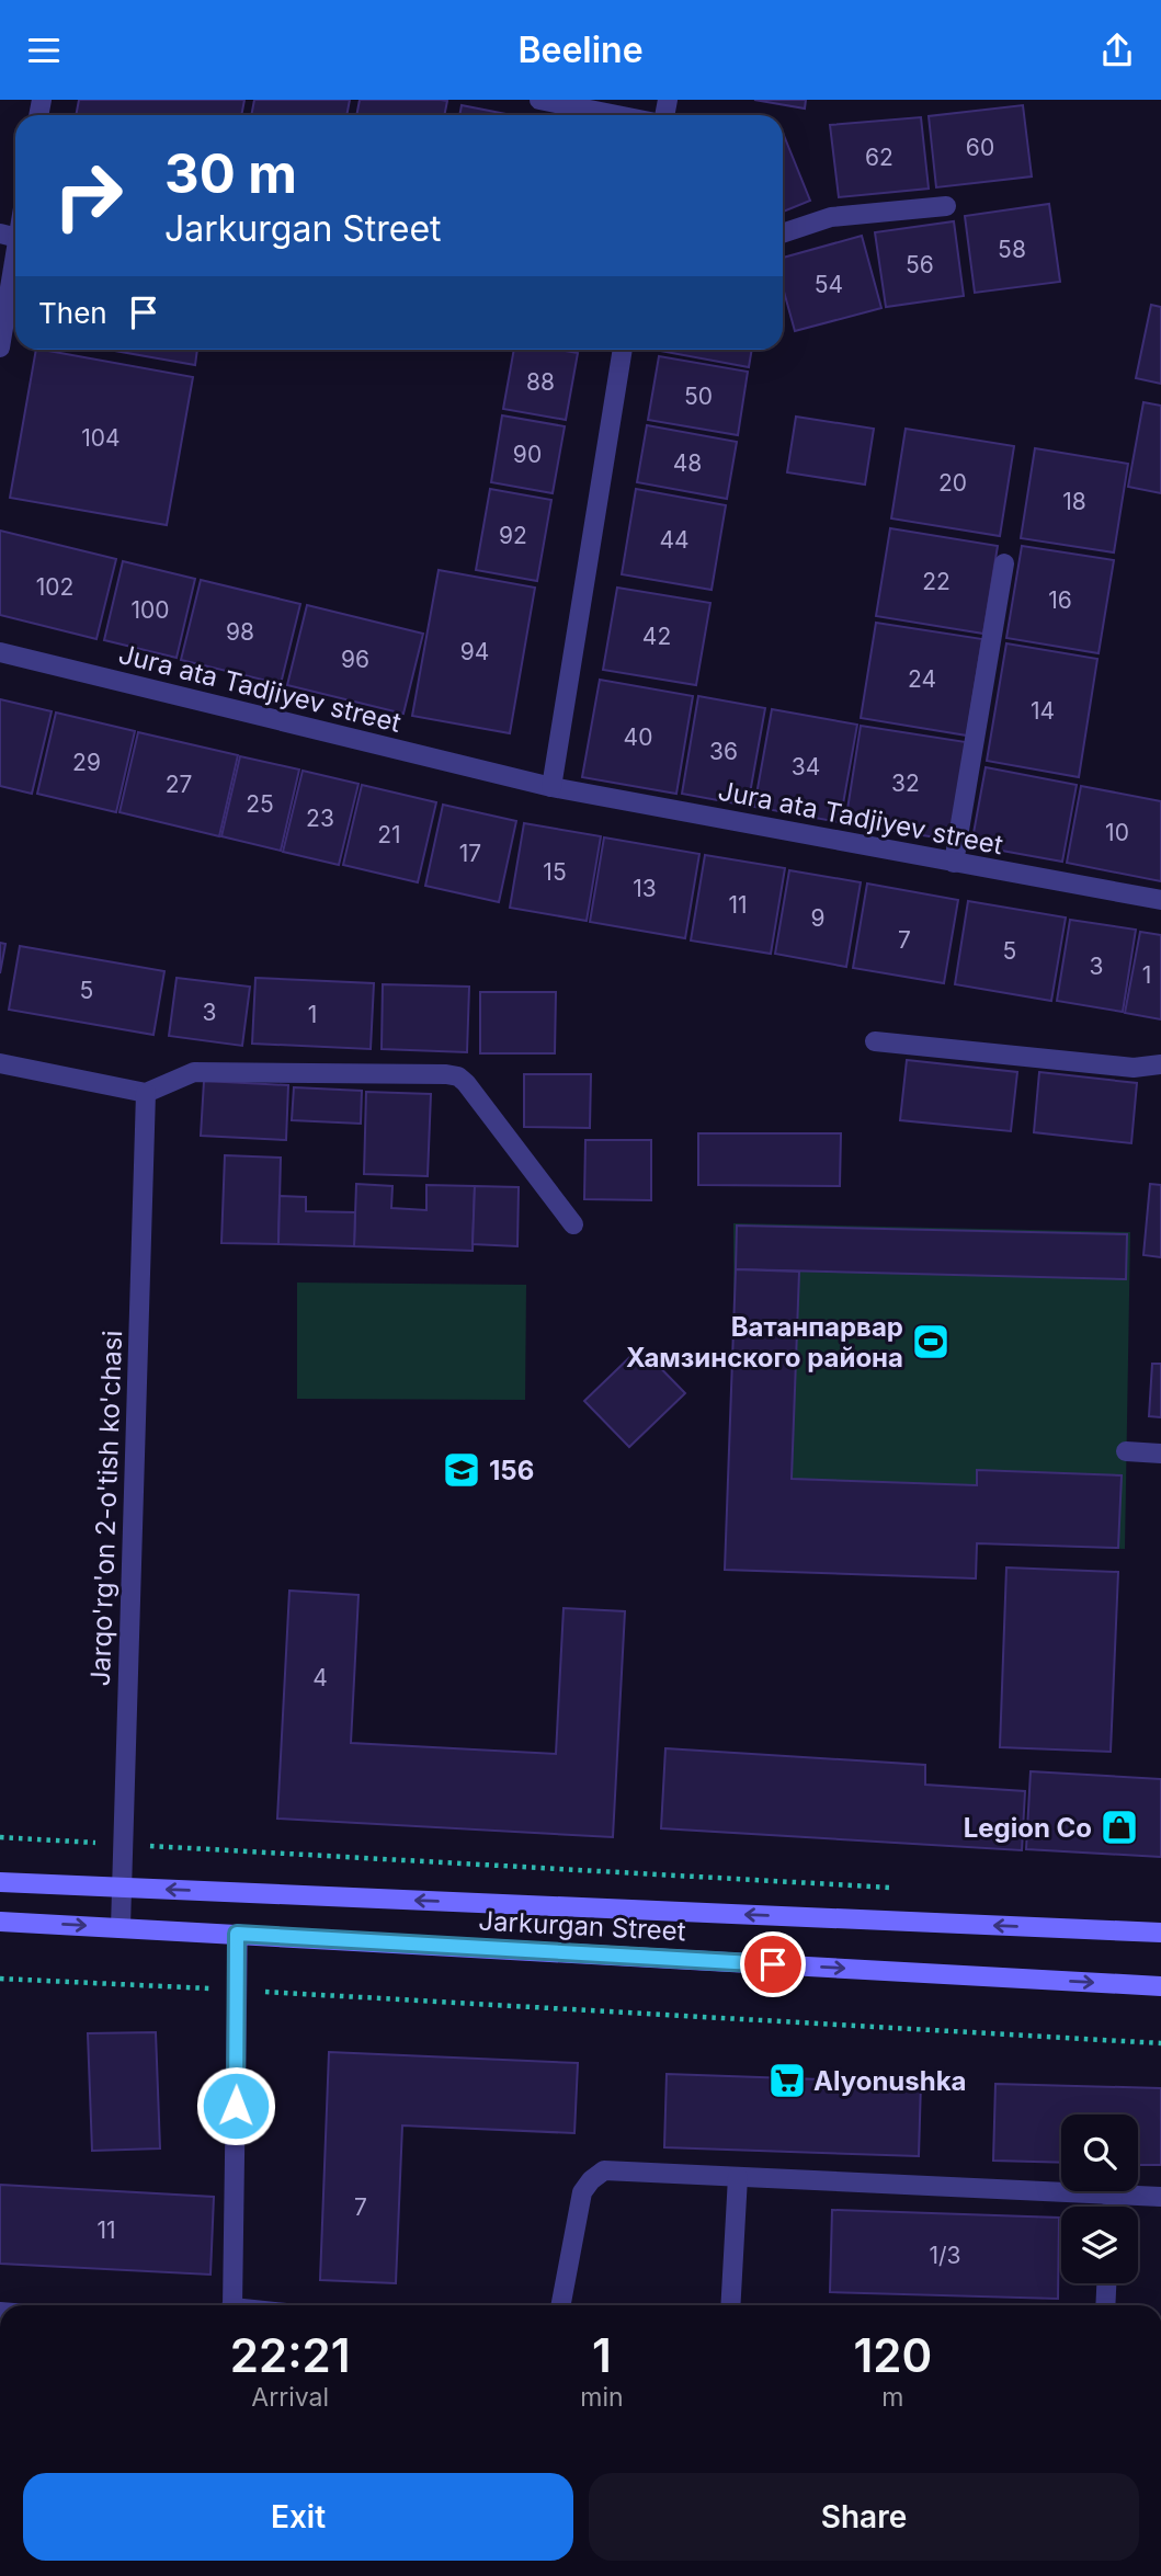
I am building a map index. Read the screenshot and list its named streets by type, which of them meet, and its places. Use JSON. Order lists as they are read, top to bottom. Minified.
{"streets":{"main road":["Jarkurgan Street"],"street":["Jura аta Tadjiyev street","Jarqo'rg'on 2-o'tish ko'chasi"]},"crossings":[["Jarqo'rg'on 2-o'tish ko'chasi","Jarkurgan Street"]],"places":{"sports":["Ватанпарвар Хамзинского района"],"school or university":["156"],"shop":["Legion Co"],"supermarket":["Alyonushka"]},"house_numbers":["60","62","58","56","54","88","50","104","90","48","20","18","92","44","22","102","16","100","98","42","94","96","24","14","40","36","29","34","32","27","25","23","10","21","17","15","13","11","9","7","5","3","1","5","3","1","4","7","11","1/3"],"page":{"header":"Beeline","turn":["30 m","Jarkurgan Street"],"then":"Then","eta":["22:21","Arrival","1","min","120","m"],"buttons":["Exit","Share"]}}
